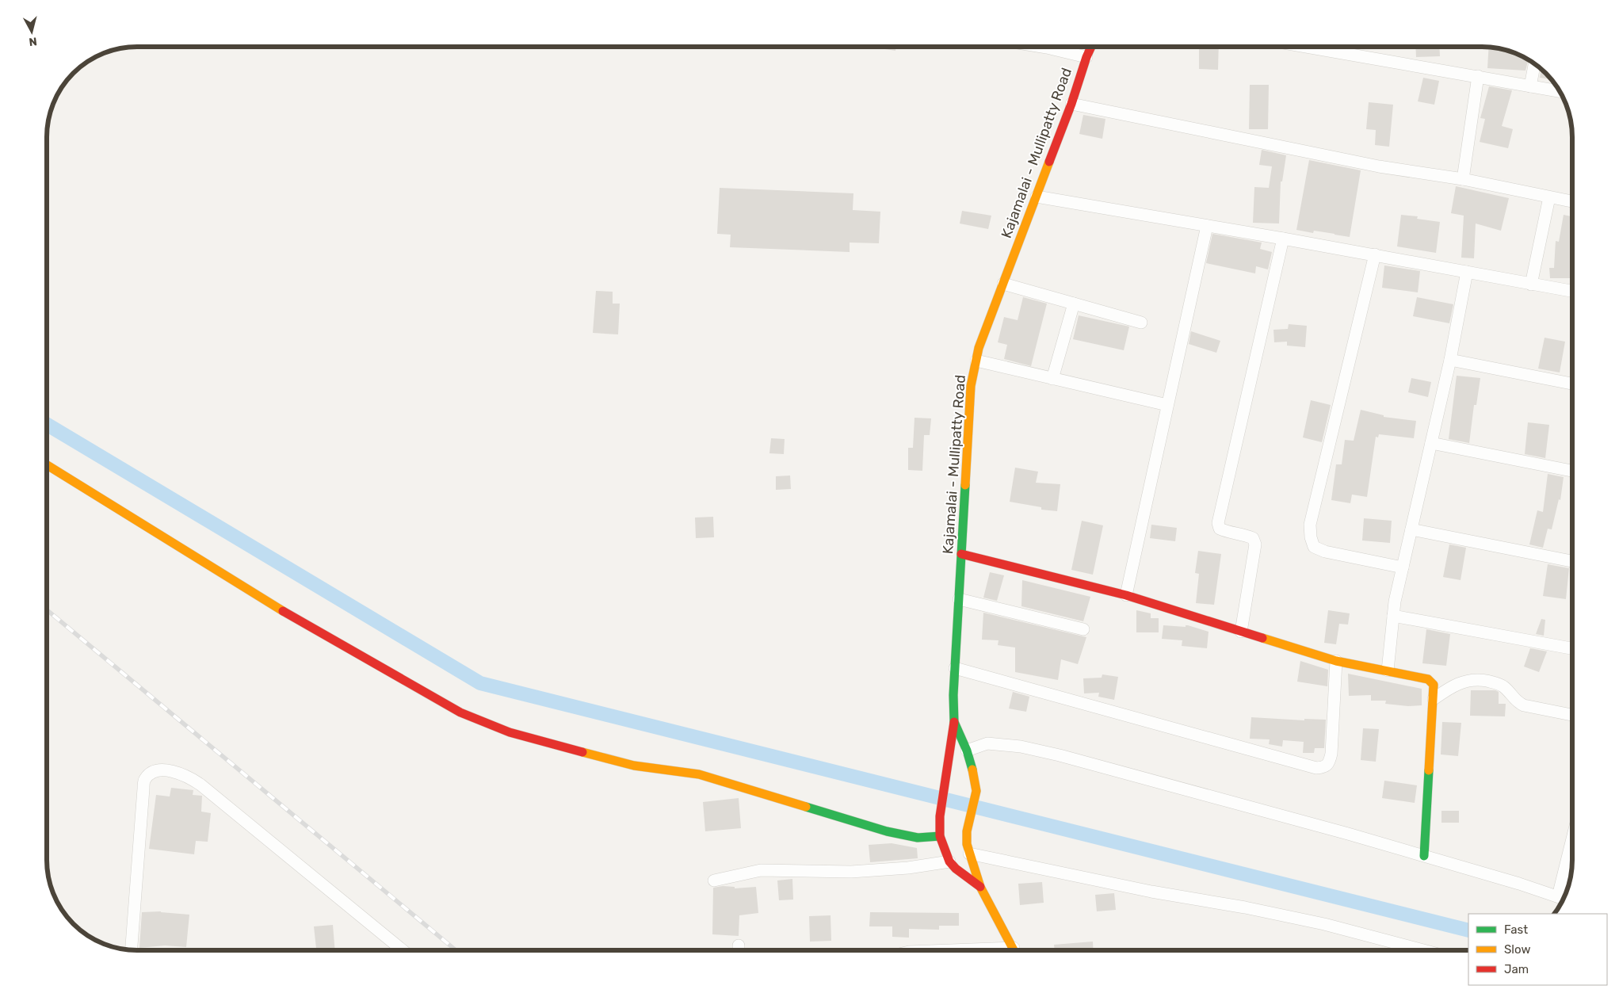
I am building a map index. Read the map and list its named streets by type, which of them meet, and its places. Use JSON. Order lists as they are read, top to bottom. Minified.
{"streets":{"street":["Kajamalai - Mullipatty Road"]},"legend":["Fast","Slow","Jam"],"north":"bottom"}
